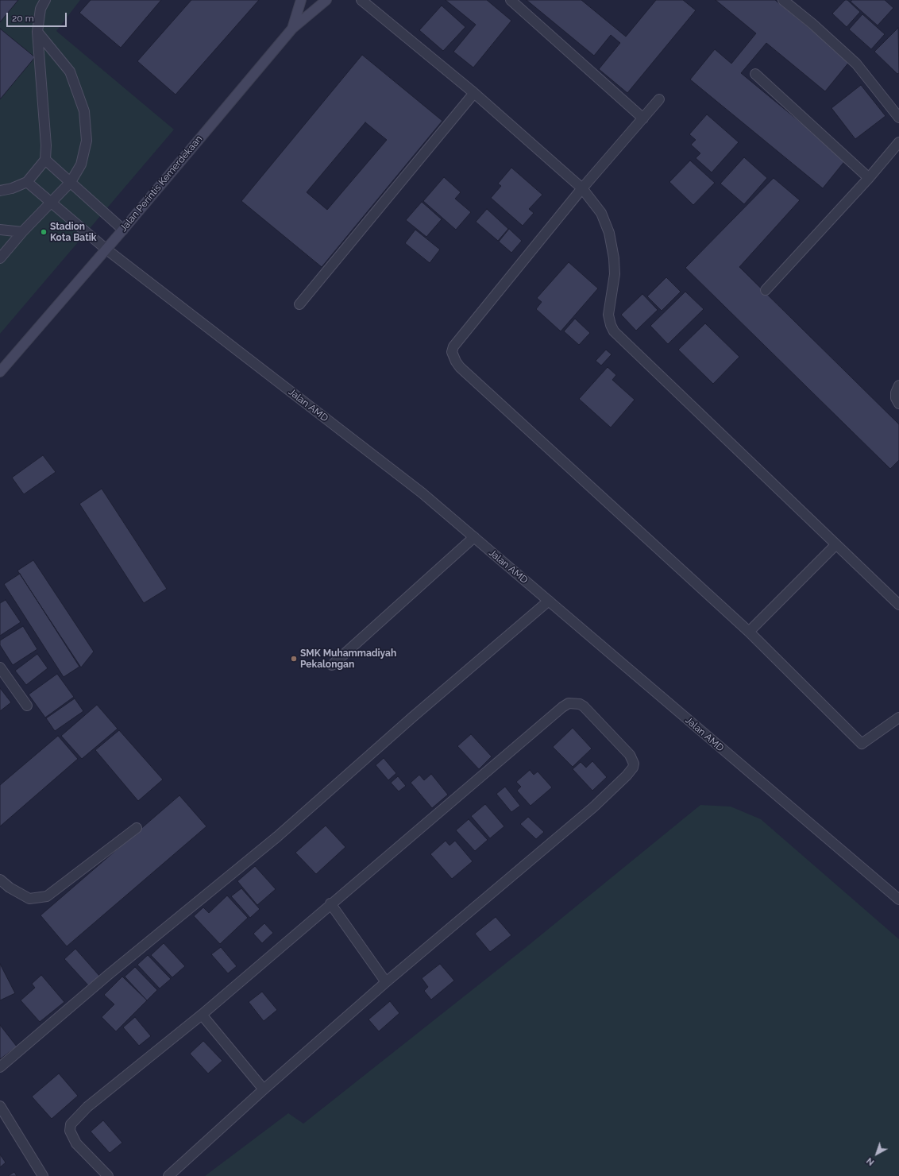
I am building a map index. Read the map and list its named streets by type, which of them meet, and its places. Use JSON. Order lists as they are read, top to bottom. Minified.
{"streets":{"street":["Jalan Perintis Kemerdekaan","Jalan AMD"]},"crossings":[["Jalan Perintis Kemerdekaan","Jalan AMD"]],"places":["Stadion Kota Batik","SMK Muhammadiyah Pekalongan"],"scale_bar":"20 m","north":"bottom left"}
